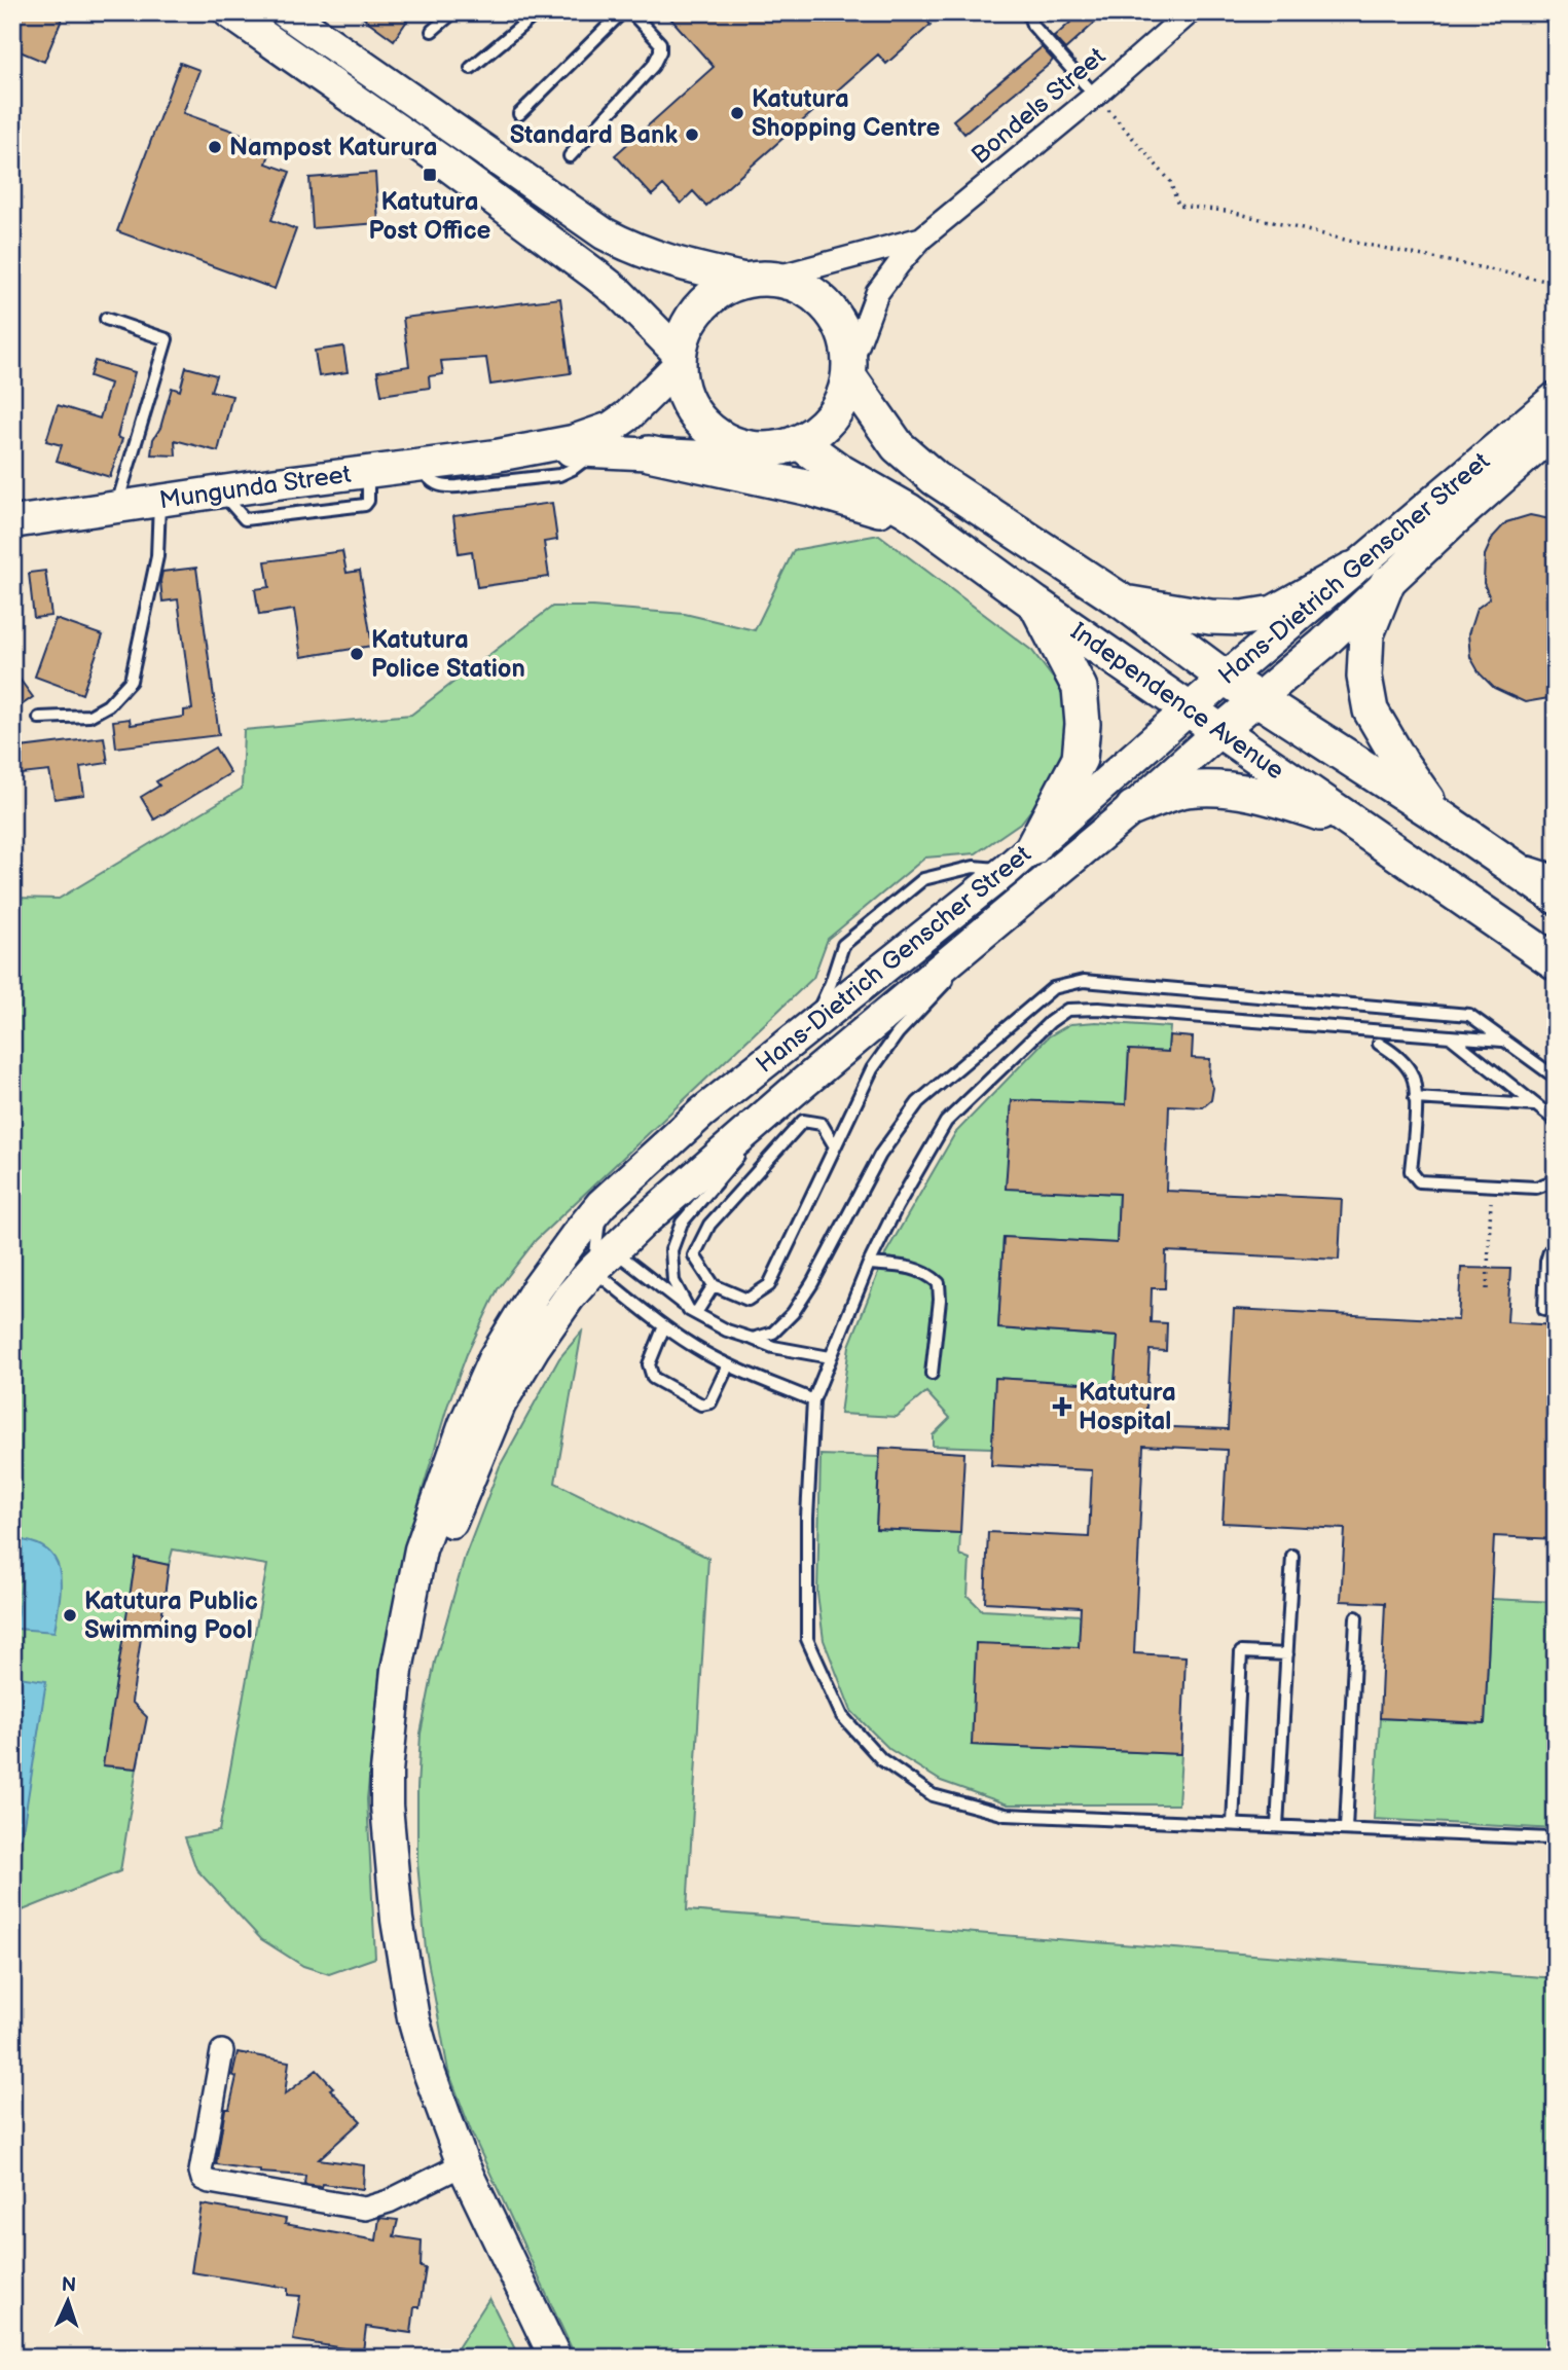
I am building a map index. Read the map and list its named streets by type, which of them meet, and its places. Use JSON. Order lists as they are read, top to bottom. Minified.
{"streets":{"main road":["Independence Avenue"],"street":["Bondels Street","Mungunda Street","Hans-Dietrich Genscher Street"]},"crossings":[["Bondels Street","Independence Avenue"],["Hans-Dietrich Genscher Street","Independence Avenue"]],"places":{"other":["Katutura Shopping Centre","Standard Bank","Nampost Katurura","Katutura Police Station","Katutura Public Swimming Pool"],"transit":["Katutura Post Office"],"health":["Katutura Hospital"]},"north":"top"}
